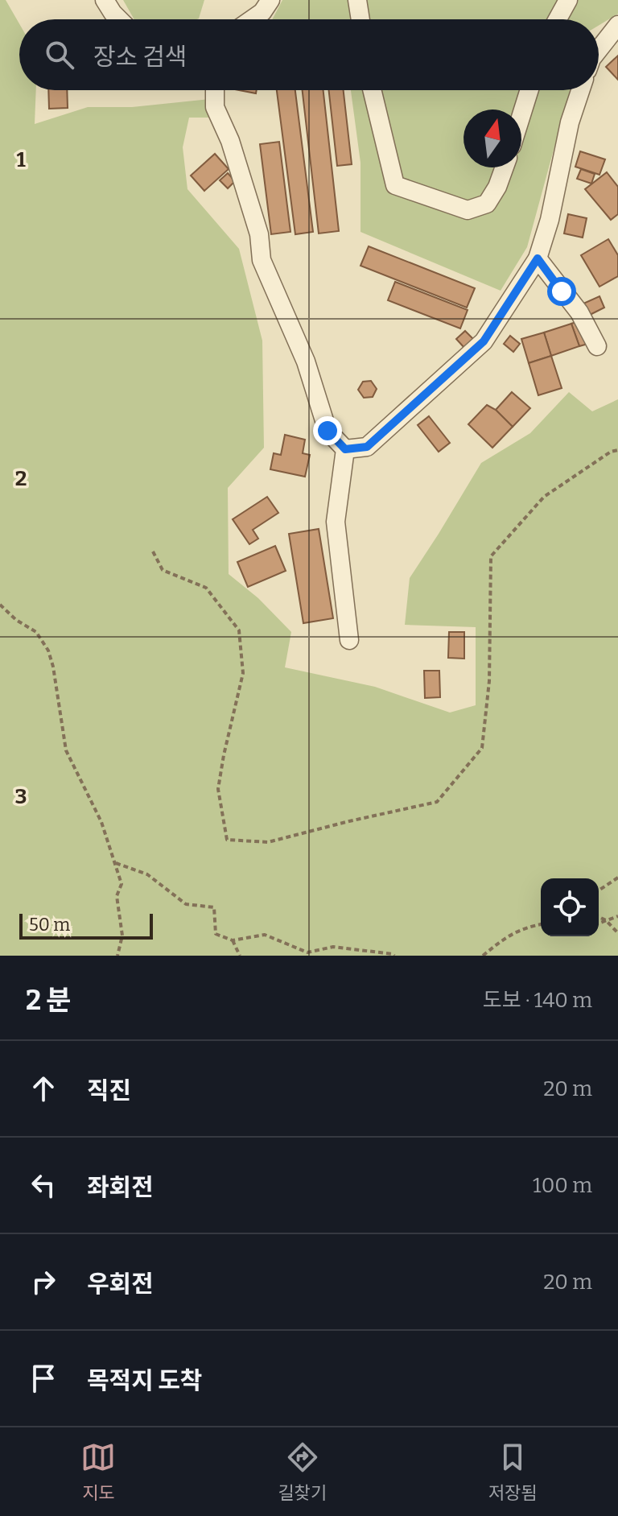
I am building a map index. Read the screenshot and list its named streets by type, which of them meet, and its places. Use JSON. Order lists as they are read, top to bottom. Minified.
{"scale_bar":"50 m","north":"top","page":{"search":"장소 검색","scale":"50 m","heading":["2 분","도보 · 140 m"],"list":[["직진","20 m"],["좌회전","100 m"],["우회전","20 m"],"목적지 도착"],"nav":["지도","길찾기","저장됨"]},"grid":{"rows":["1","2","3"]}}
